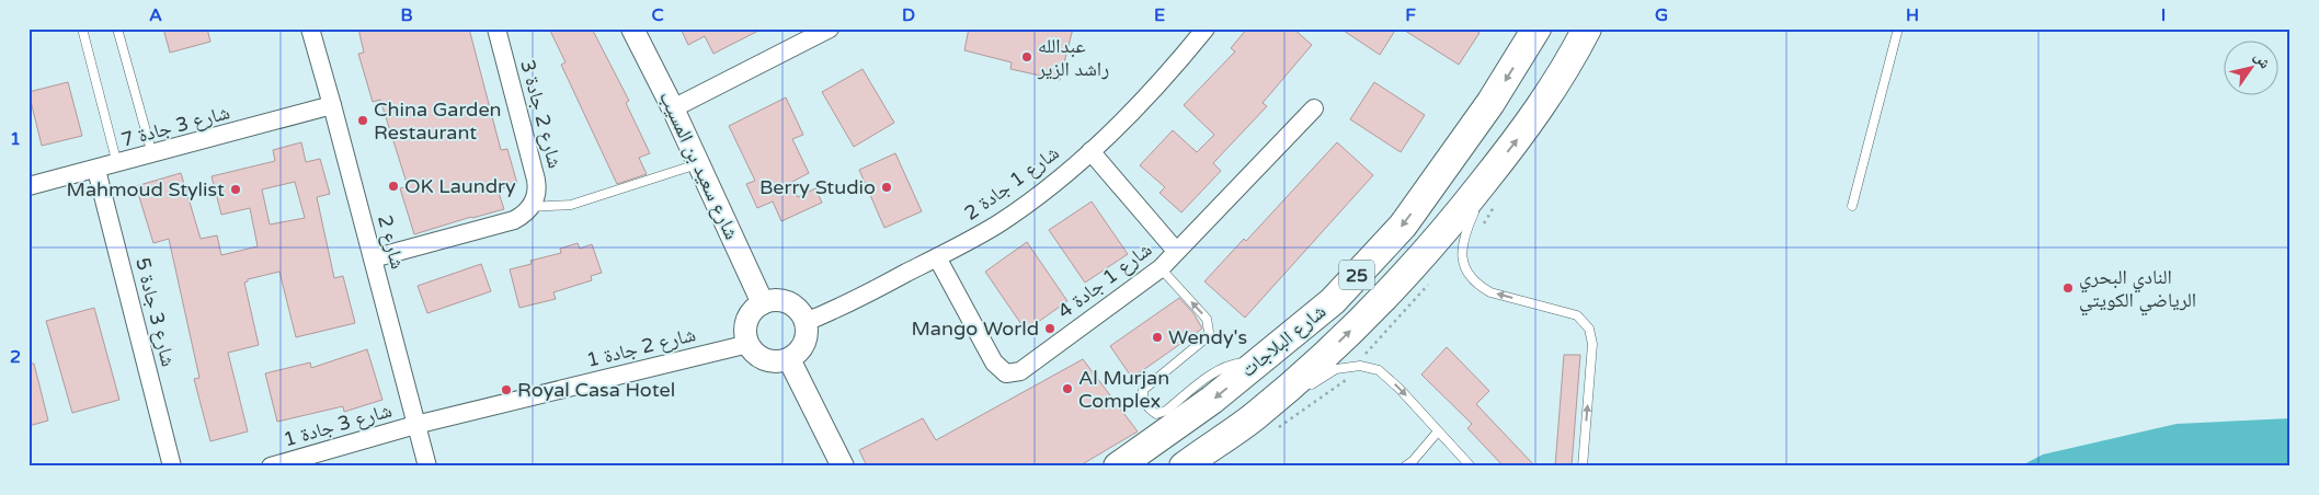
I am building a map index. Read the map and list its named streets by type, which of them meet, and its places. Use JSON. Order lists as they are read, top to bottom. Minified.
{"streets":{"main road":["25","شارع البلاجات"],"street":["شارع 2 جادة 3","شارع 3 جادة 7","شارع سعيد بن المسيب","شارع 1 جادة 2","شارع 2","شارع 1 جادة 4","شارع 3 جادة 5","شارع 2 جادة 1","شارع 3 جادة 1"]},"crossings":[["شارع 3 جادة 7","شارع 2"],["شارع 3 جادة 7","شارع 3 جادة 5"],["شارع سعيد بن المسيب","شارع 1 جادة 2"],["شارع سعيد بن المسيب","شارع 2 جادة 1"],["شارع 1 جادة 2","شارع 1 جادة 4"],["شارع 1 جادة 2","شارع 2 جادة 1"],["شارع 2","شارع 2 جادة 1"],["شارع 2","شارع 3 جادة 1"],["شارع 2 جادة 1","شارع 3 جادة 1"]],"places":["عبدالله راشد الزير","China Garden Restaurant","OK Laundry","Berry Studio","Mahmoud Stylist","النادي البحري الرياضي الكويتي","Mango World","Wendy's","Al Murjan Complex","Royal Casa Hotel"],"north":"top right","grid":{"columns":["A","B","C","D","E","F","G","H","I"],"rows":["1","2"]}}
